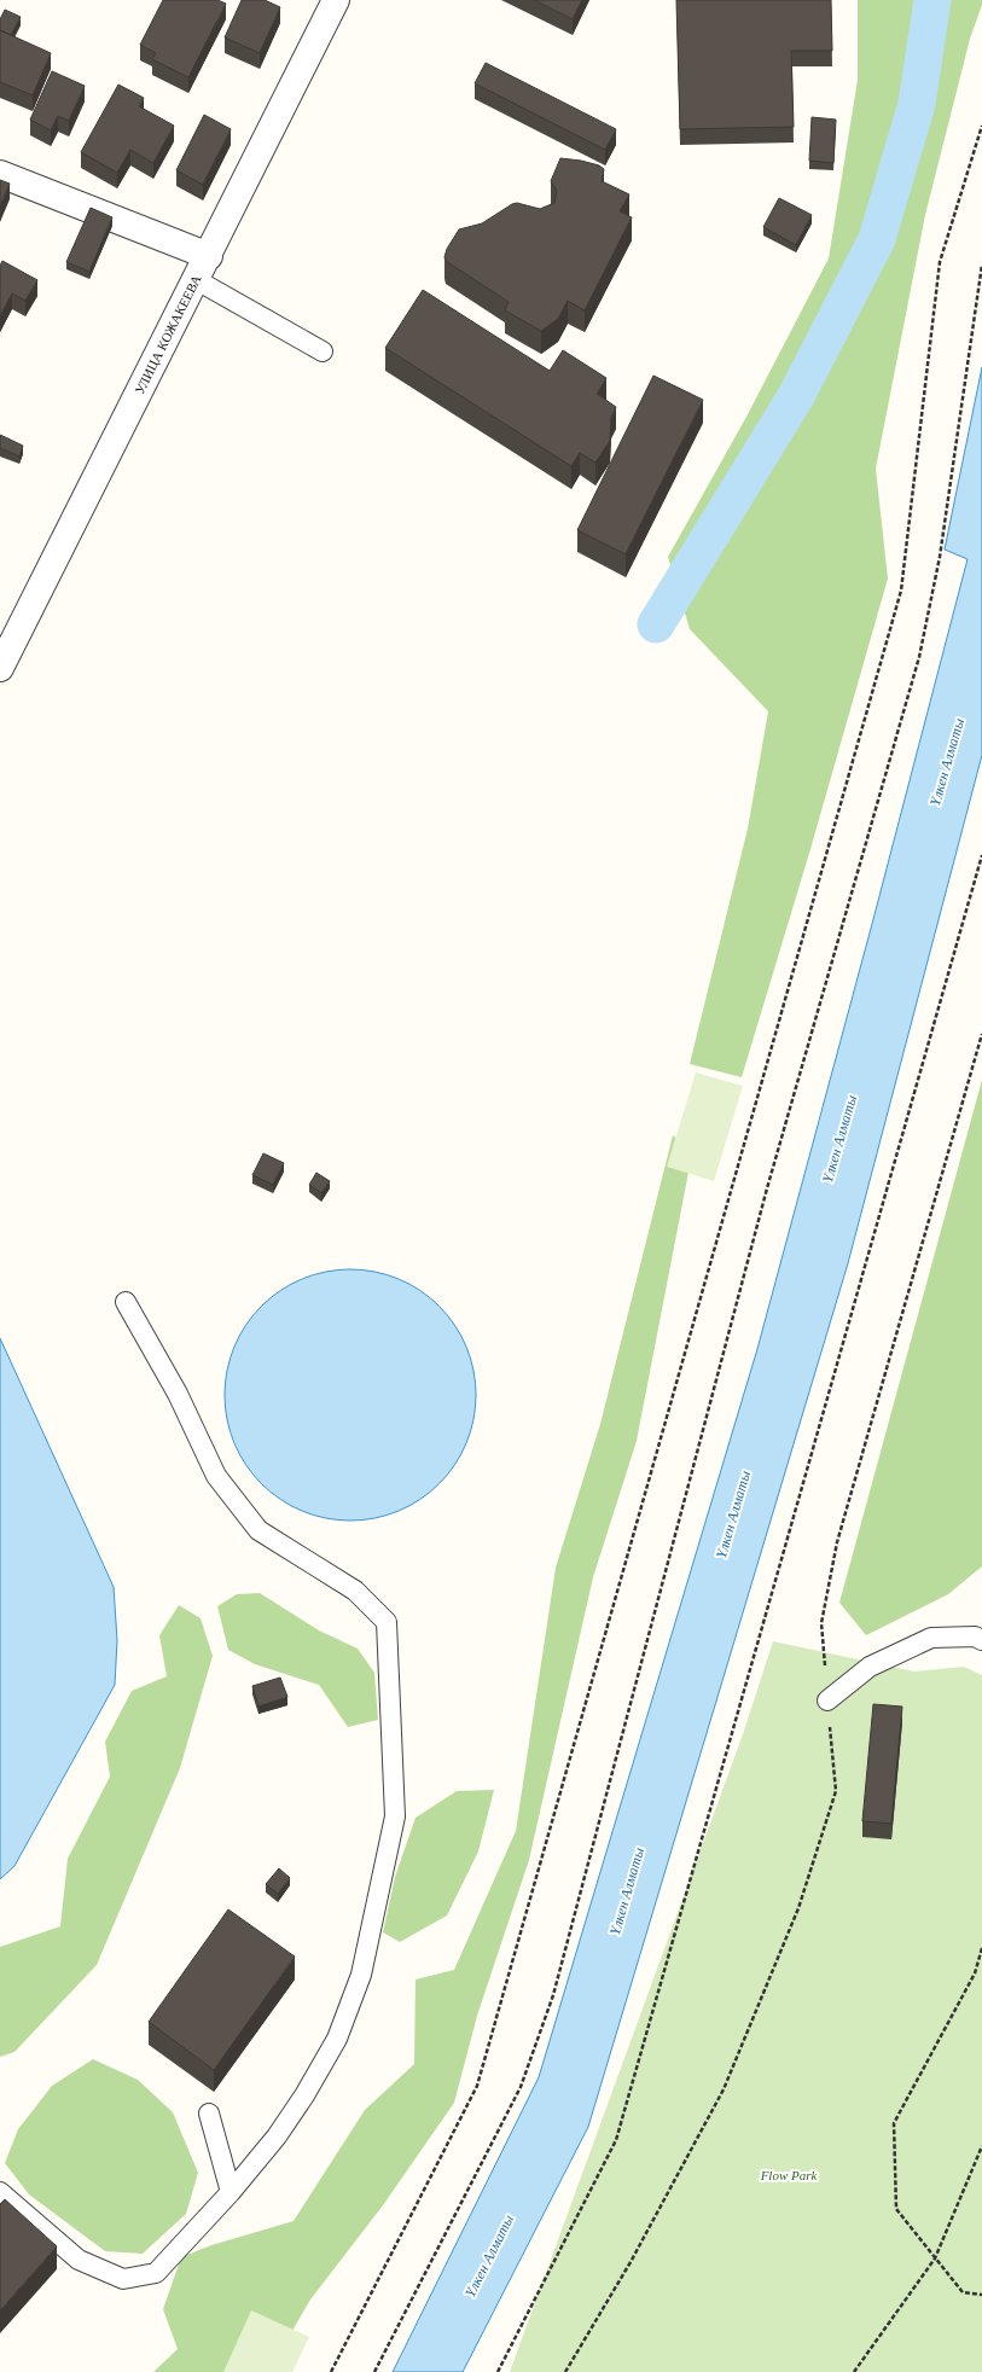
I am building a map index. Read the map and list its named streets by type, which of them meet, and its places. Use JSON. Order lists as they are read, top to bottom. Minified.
{"streets":{"street":["УЛИЦА КОЖАКЕЕВА"]},"water":["Үлкен Алматы"],"parks":["Flow Park"]}
